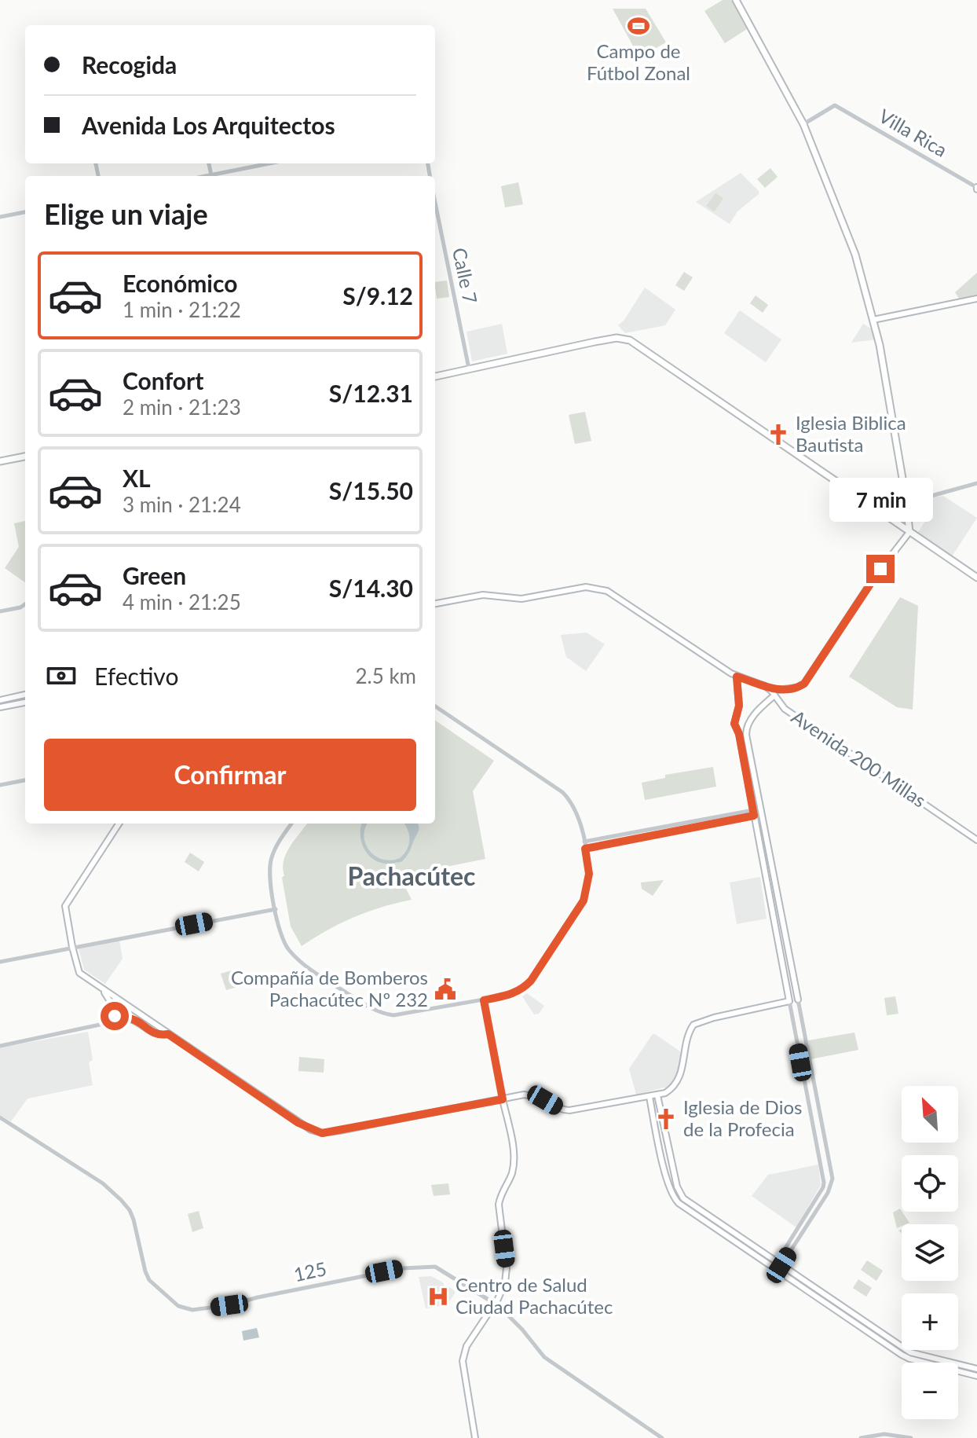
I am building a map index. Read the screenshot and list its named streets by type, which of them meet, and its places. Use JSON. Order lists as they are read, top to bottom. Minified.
{"streets":{"main road":["Avenida 200 Millas"],"street":["Villa Rica","Calle 7","125"]},"districts":["Pachacútec"],"places":{"sports":["Campo de Fútbol Zonal"],"church":["Iglesia Biblica Bautista","Iglesia de Dios de la Profecia"],"public building":["Compañía de Bomberos Pachacútec Nº 232"],"hospital":["Centro de Salud Ciudad Pachacútec"]},"north":"top left","page":{"banner":["Recogida","Avenida Los Arquitectos"],"heading":"Elige un viaje","list":[{"name":"Económico","note":"1 min · 21:22","value":"S/9.12"},{"name":"Confort","note":"2 min · 21:23","value":"S/12.31"},{"name":"XL","note":"3 min · 21:24","value":"S/15.50"},{"name":"Green","note":"4 min · 21:25","value":"S/14.30"}],"bubble":"7 min","pay":["Efectivo","2.5 km"],"buttons":"Confirmar","map_buttons":["+","−"]}}
